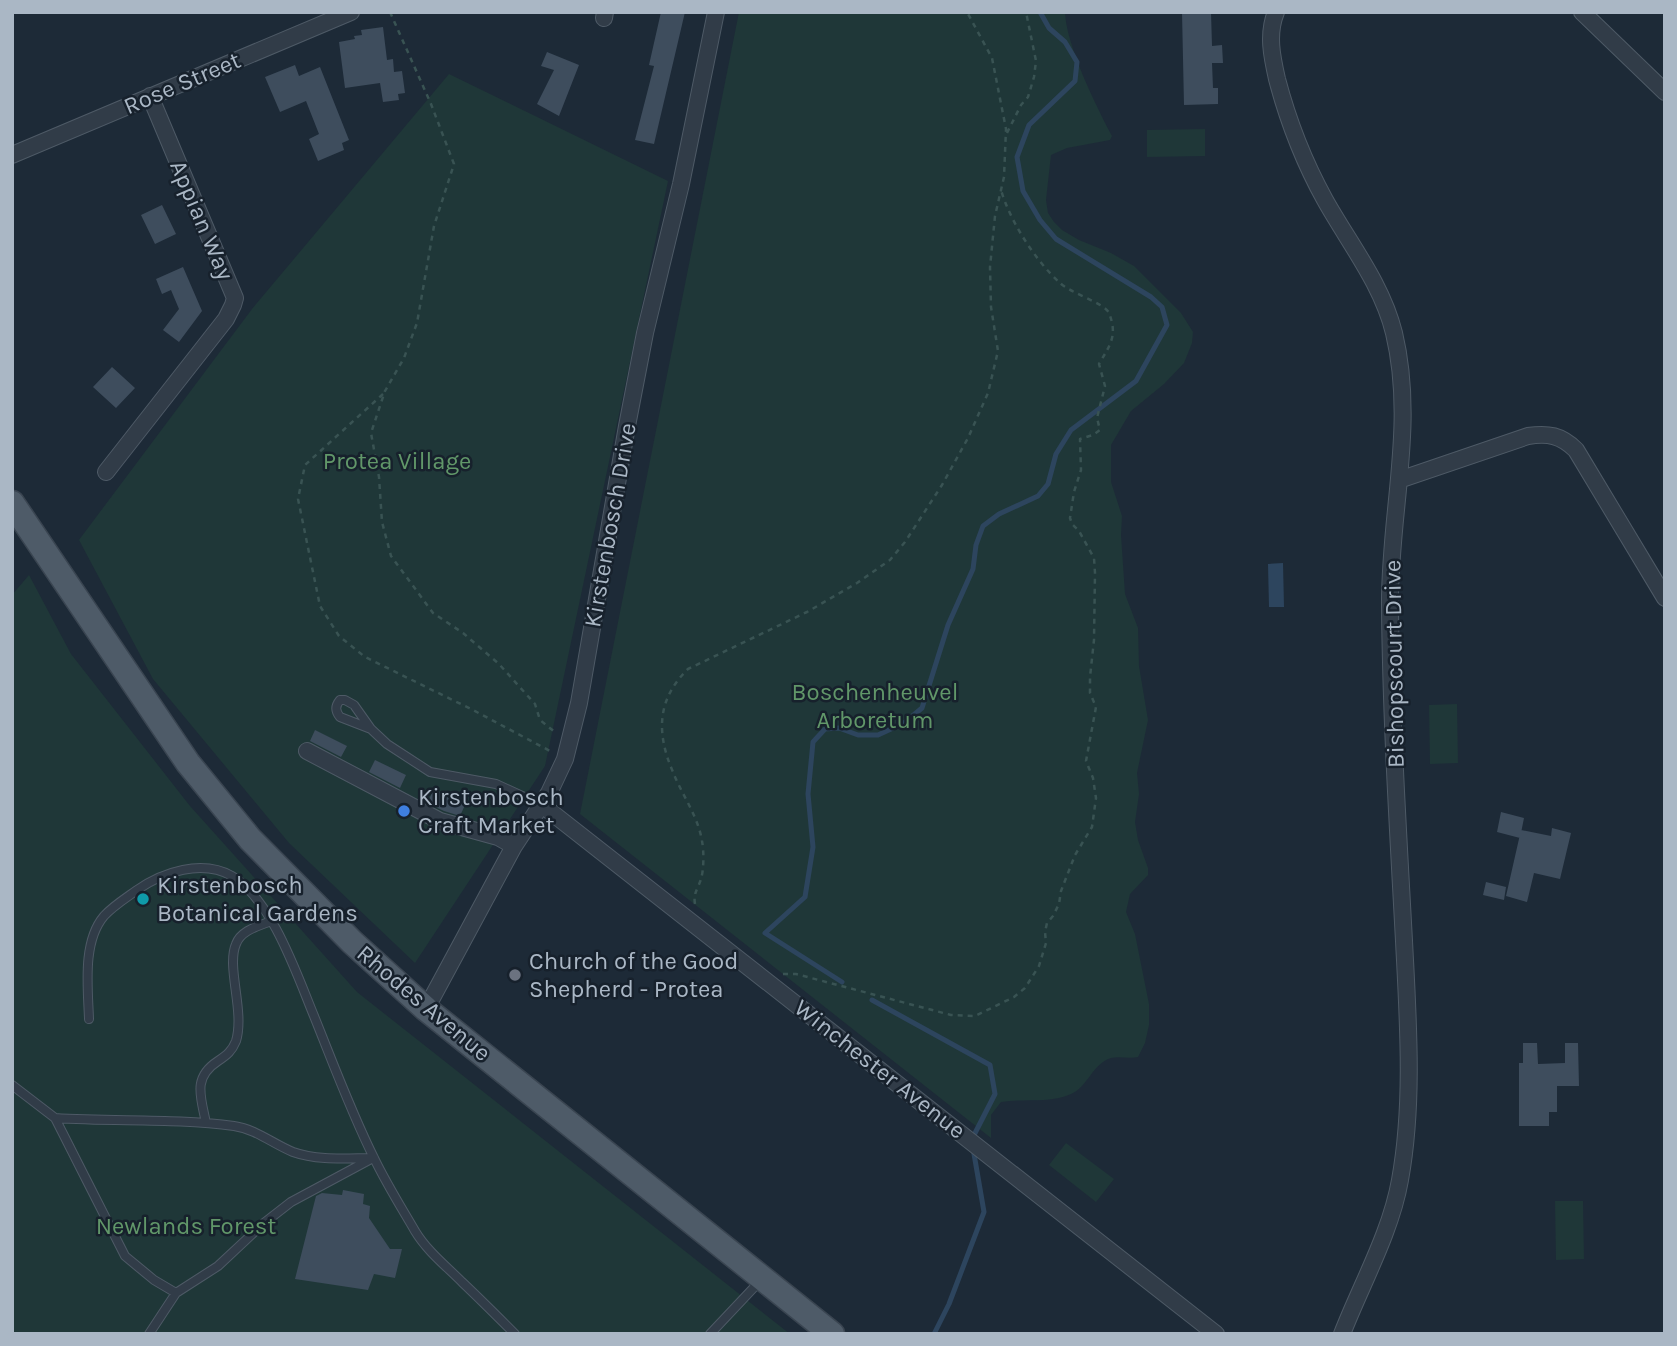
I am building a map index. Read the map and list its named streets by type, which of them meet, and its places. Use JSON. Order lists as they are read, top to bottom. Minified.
{"streets":{"main road":["Rhodes Avenue"],"street":["Rose Street","Appian Way","Kirstenbosch Drive","Bishopscourt Drive","Winchester Avenue"]},"crossings":[["Rose Street","Appian Way"],["Kirstenbosch Drive","Rhodes Avenue"],["Kirstenbosch Drive","Winchester Avenue"]],"parks":["Protea Village","Boschenheuvel Arboretum","Newlands Forest"],"places":["Kirstenbosch Craft Market","Kirstenbosch Botanical Gardens","Church of the Good Shepherd - Protea"]}
